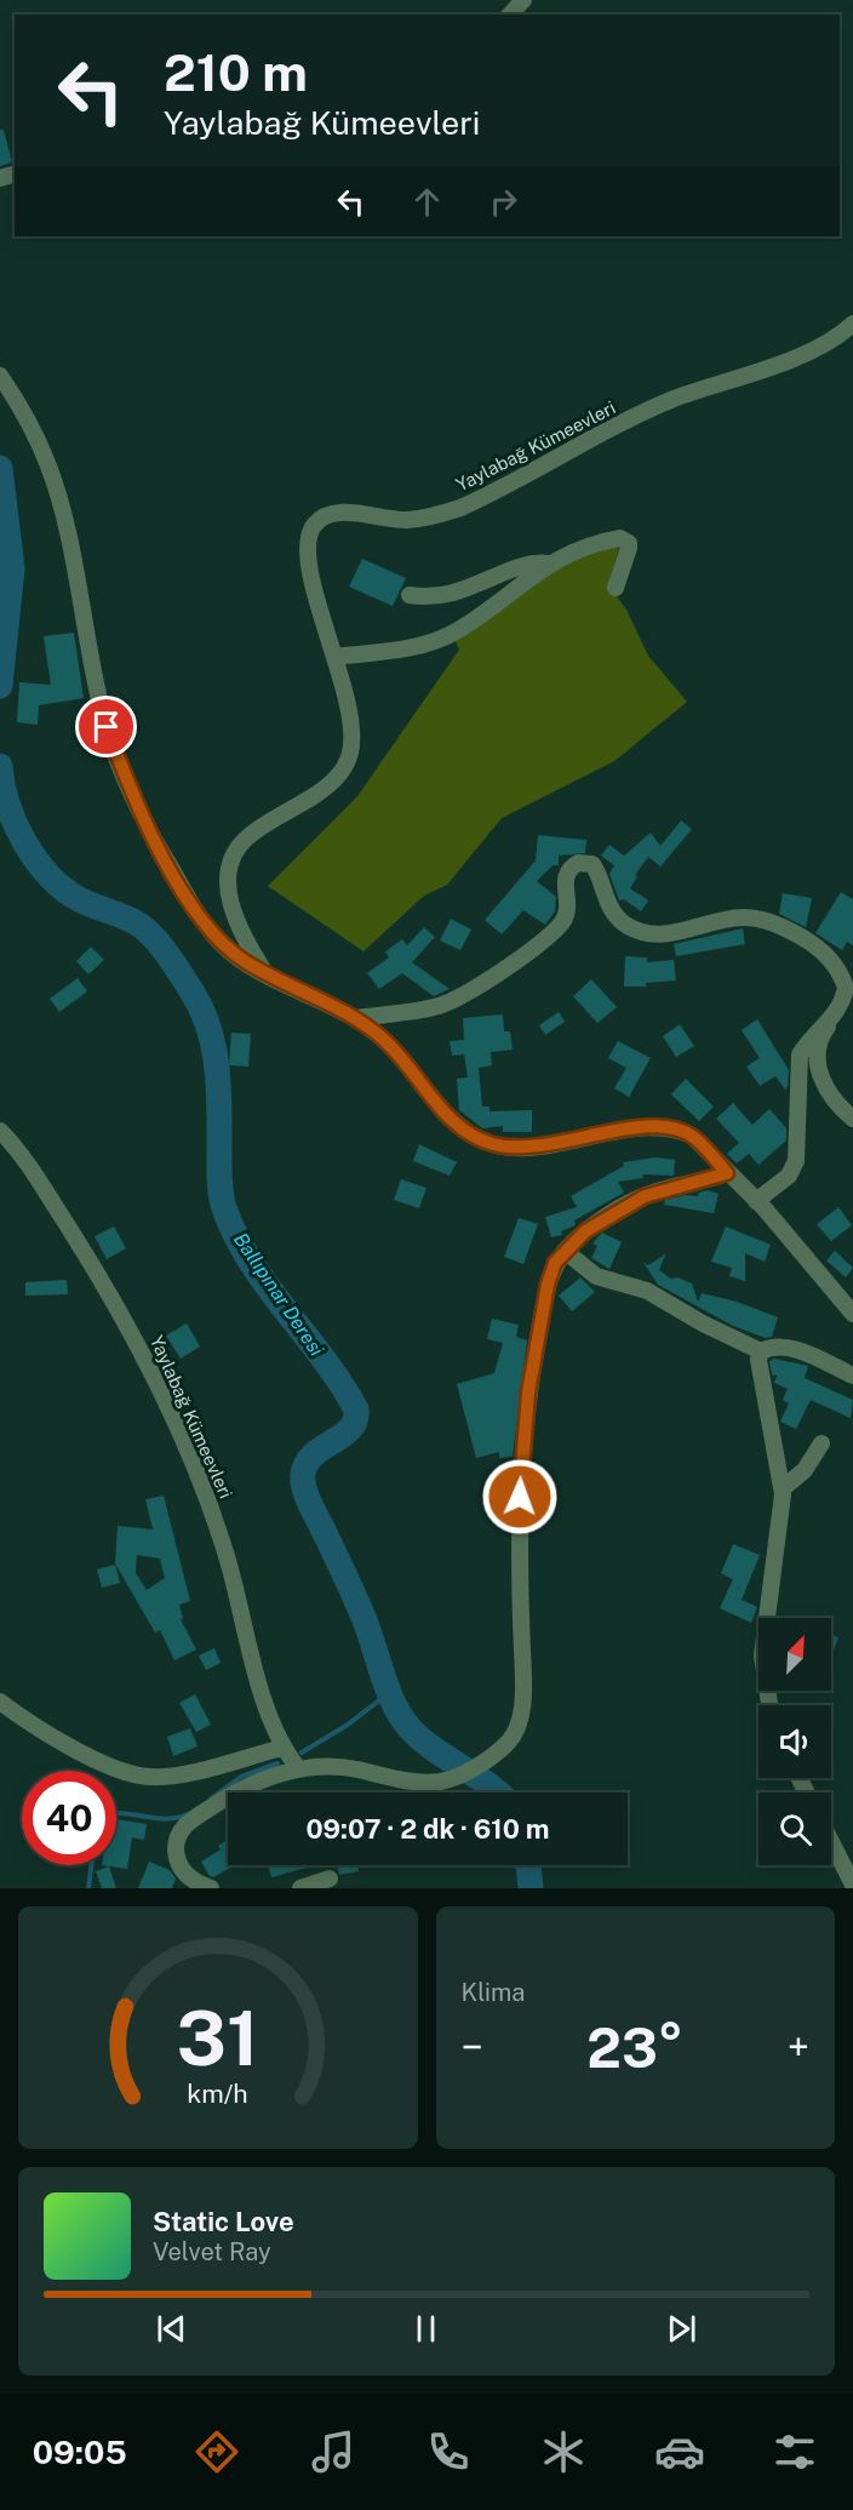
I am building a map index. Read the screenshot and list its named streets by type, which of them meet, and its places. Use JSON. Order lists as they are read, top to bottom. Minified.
{"streets":{"street":["Yaylabağ Kümeevleri"]},"water":["Ballıpınar Deresi"],"north":"top right","page":{"turn":["210 m","Yaylabağ Kümeevleri"],"limit":"40","trip":"09:07 · 2 dk · 610 m","tile":"Klima","heat":["−","23°","+"],"song":["Static Love","Velvet Ray"],"tabs":"09:05","gauge":["31","km/h"]}}
